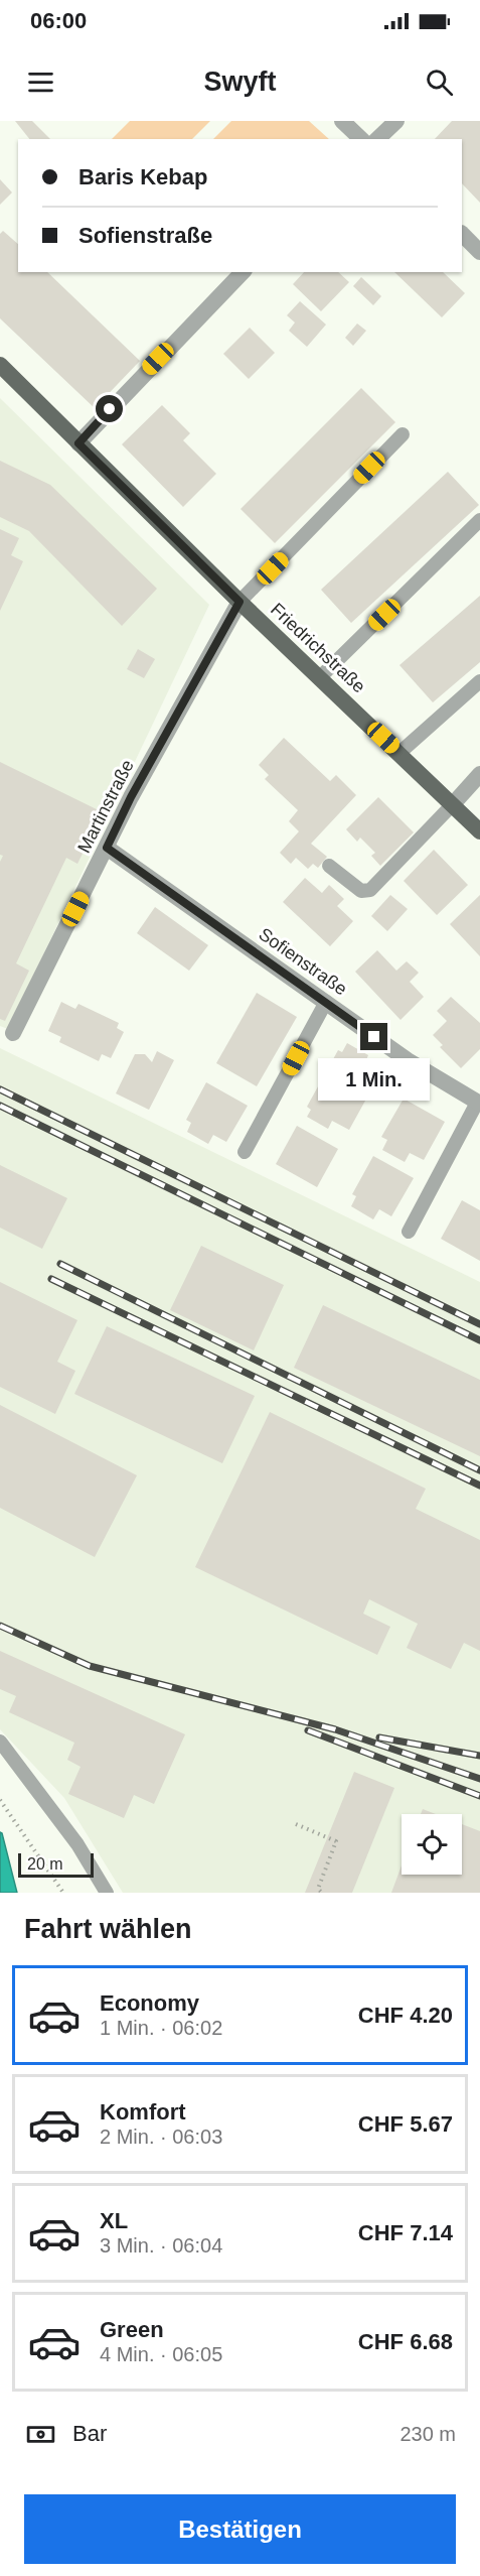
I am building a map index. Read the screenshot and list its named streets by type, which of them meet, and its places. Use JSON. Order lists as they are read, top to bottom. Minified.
{"streets":{"main road":["Friedrichstraße"],"street":["Martinstraße","Sofienstraße"]},"crossings":[["Friedrichstraße","Martinstraße"],["Martinstraße","Sofienstraße"]],"scale_bar":"20 m","page":{"status":"06:00","header":"Swyft","banner":["Baris Kebap","Sofienstraße"],"bubble":"1 Min.","scale":"20 m","heading":"Fahrt wählen","list":[{"name":"Economy","note":"1 Min. · 06:02","value":"CHF 4.20"},{"name":"Komfort","note":"2 Min. · 06:03","value":"CHF 5.67"},{"name":"XL","note":"3 Min. · 06:04","value":"CHF 7.14"},{"name":"Green","note":"4 Min. · 06:05","value":"CHF 6.68"}],"pay":["Bar","230 m"],"buttons":"Bestätigen"}}
